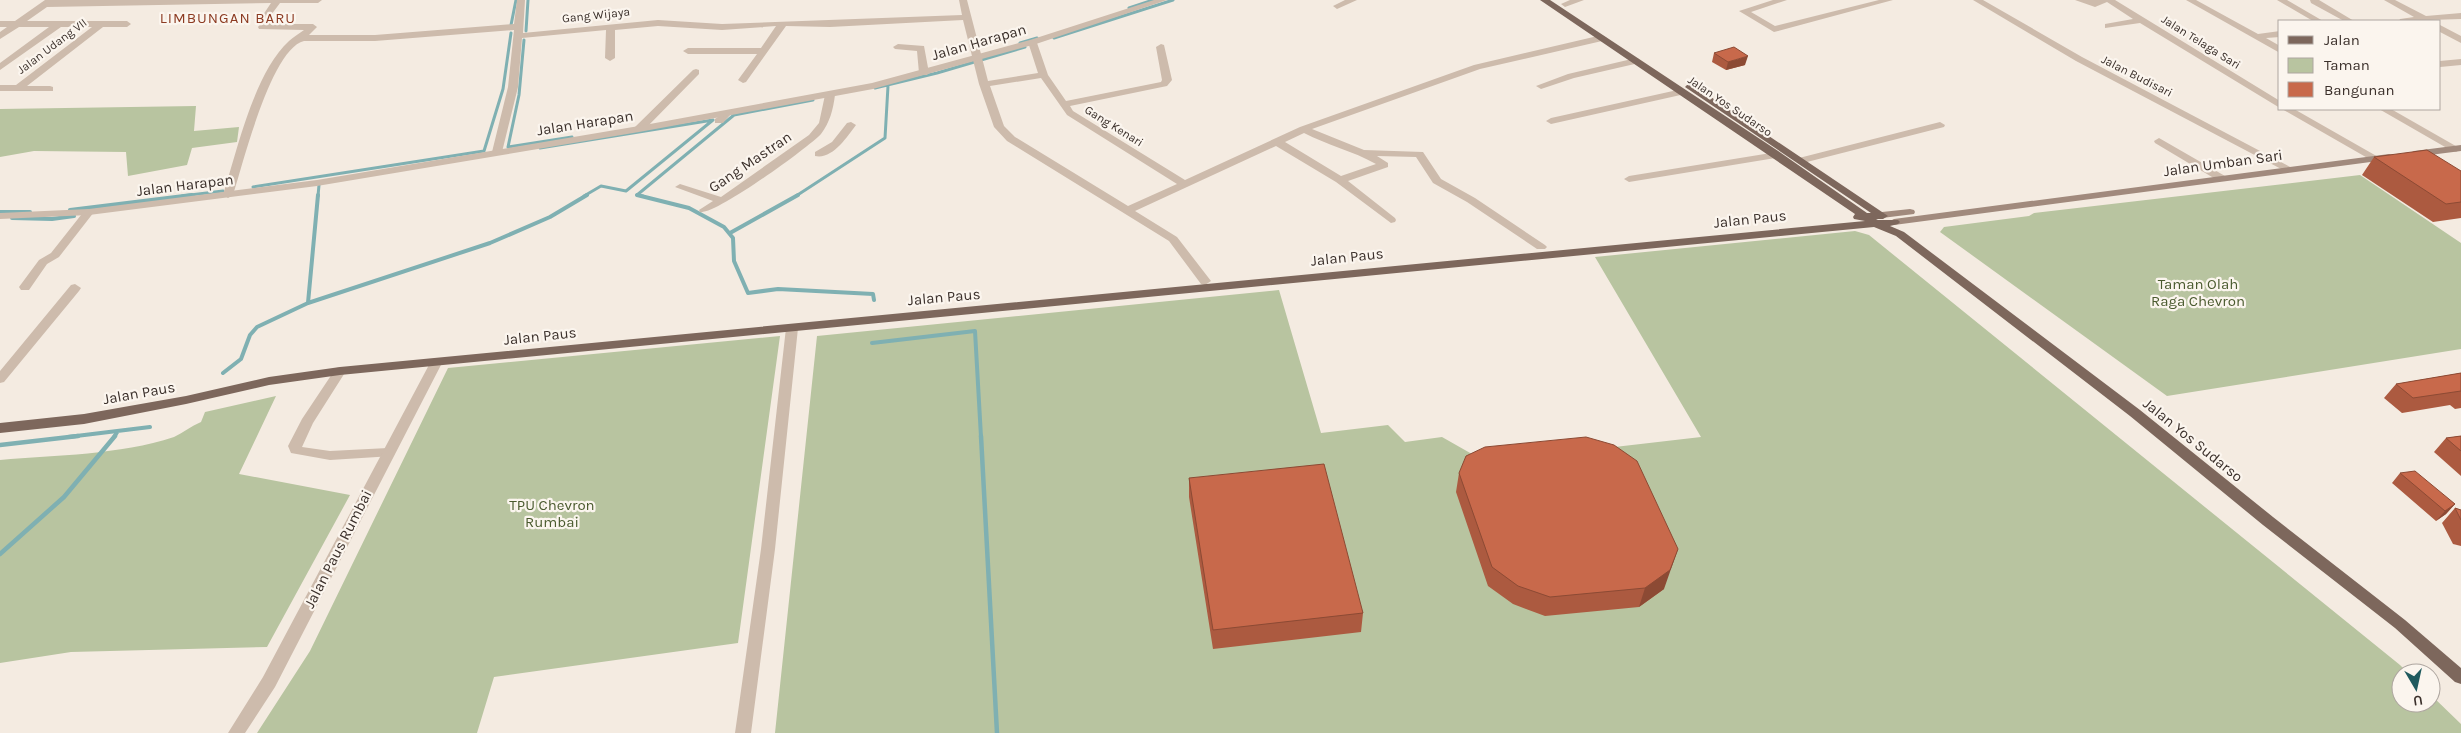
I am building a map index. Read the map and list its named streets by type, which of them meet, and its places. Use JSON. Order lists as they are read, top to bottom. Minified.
{"streets":{"main road":["Jalan Yos Sudarso","Jalan Umban Sari","Jalan Paus"],"street":["Gang Wijaya","Jalan Harapan","Jalan Telaga Sari","Jalan Udang VII","Jalan Budisari","Gang Kenari","Gang Mastran","Jalan Paus Rumbai"]},"crossings":[["Jalan Harapan","Gang Kenari"],["Jalan Harapan","Gang Mastran"],["Jalan Budisari","Jalan Umban Sari"],["Jalan Yos Sudarso","Jalan Umban Sari"],["Jalan Yos Sudarso","Jalan Paus"],["Jalan Umban Sari","Jalan Paus"],["Jalan Paus","Jalan Paus Rumbai"]],"districts":["LIMBUNGAN BARU"],"parks":["Taman Olah Raga Chevron","TPU Chevron Rumbai"],"legend":["Jalan","Taman","Bangunan"],"north":"bottom"}
